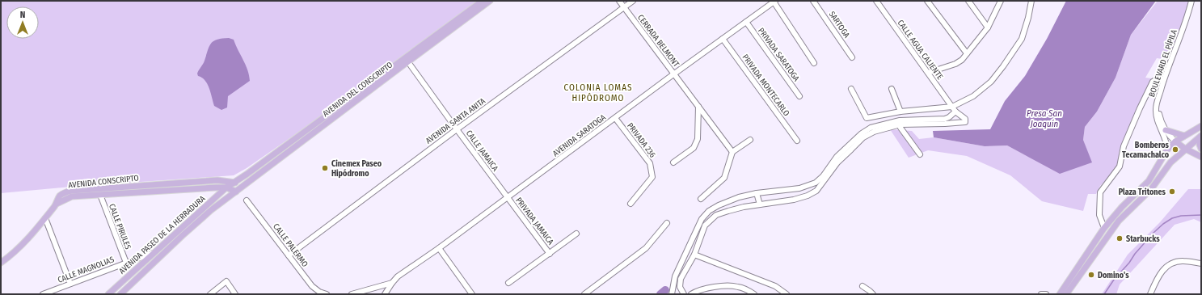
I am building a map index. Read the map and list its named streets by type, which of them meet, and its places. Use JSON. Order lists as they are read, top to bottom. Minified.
{"streets":{"main road":["AVENIDA DEL CONSCRIPTO","AVENIDA CONSCRIPTO","AVENIDA PASEO DE LA HERRADURA"],"street":["SARTOGA","CERRADA BELMONT","CALLE AGUA CALIENTE","PRIVADA SARATOGA","BOULEVARD EL PÍPILA","PRIVADA MONTECARLO","AVENIDA SANTA ANITA","AVENIDA SARATOGA","PRIVADA 236","CALLE JAMAICA","PRIVADA JAMAICA","CALLE PIRULES","CALLE PALERMO","CALLE MAGNOLIAS"]},"crossings":[["CERRADA BELMONT","AVENIDA SANTA ANITA"],["CERRADA BELMONT","AVENIDA SARATOGA"],["PRIVADA SARATOGA","AVENIDA SARATOGA"],["PRIVADA MONTECARLO","AVENIDA SARATOGA"],["AVENIDA DEL CONSCRIPTO","AVENIDA CONSCRIPTO"],["AVENIDA DEL CONSCRIPTO","AVENIDA PASEO DE LA HERRADURA"],["AVENIDA SANTA ANITA","CALLE JAMAICA"],["AVENIDA SANTA ANITA","CALLE PALERMO"],["AVENIDA SARATOGA","PRIVADA 236"],["AVENIDA SARATOGA","CALLE JAMAICA"],["AVENIDA SARATOGA","PRIVADA JAMAICA"],["CALLE JAMAICA","PRIVADA JAMAICA"],["AVENIDA CONSCRIPTO","CALLE PIRULES"],["AVENIDA CONSCRIPTO","AVENIDA PASEO DE LA HERRADURA"],["CALLE PIRULES","CALLE MAGNOLIAS"],["AVENIDA PASEO DE LA HERRADURA","CALLE MAGNOLIAS"]],"districts":["COLONIA LOMAS HIPÓDROMO"],"water":["Presa San Joaquín"],"places":["Bomberos Tecamachalco","Cinemex Paseo Hipódromo","Plaza Tritones","Starbucks","Domino's"],"north":"top"}
